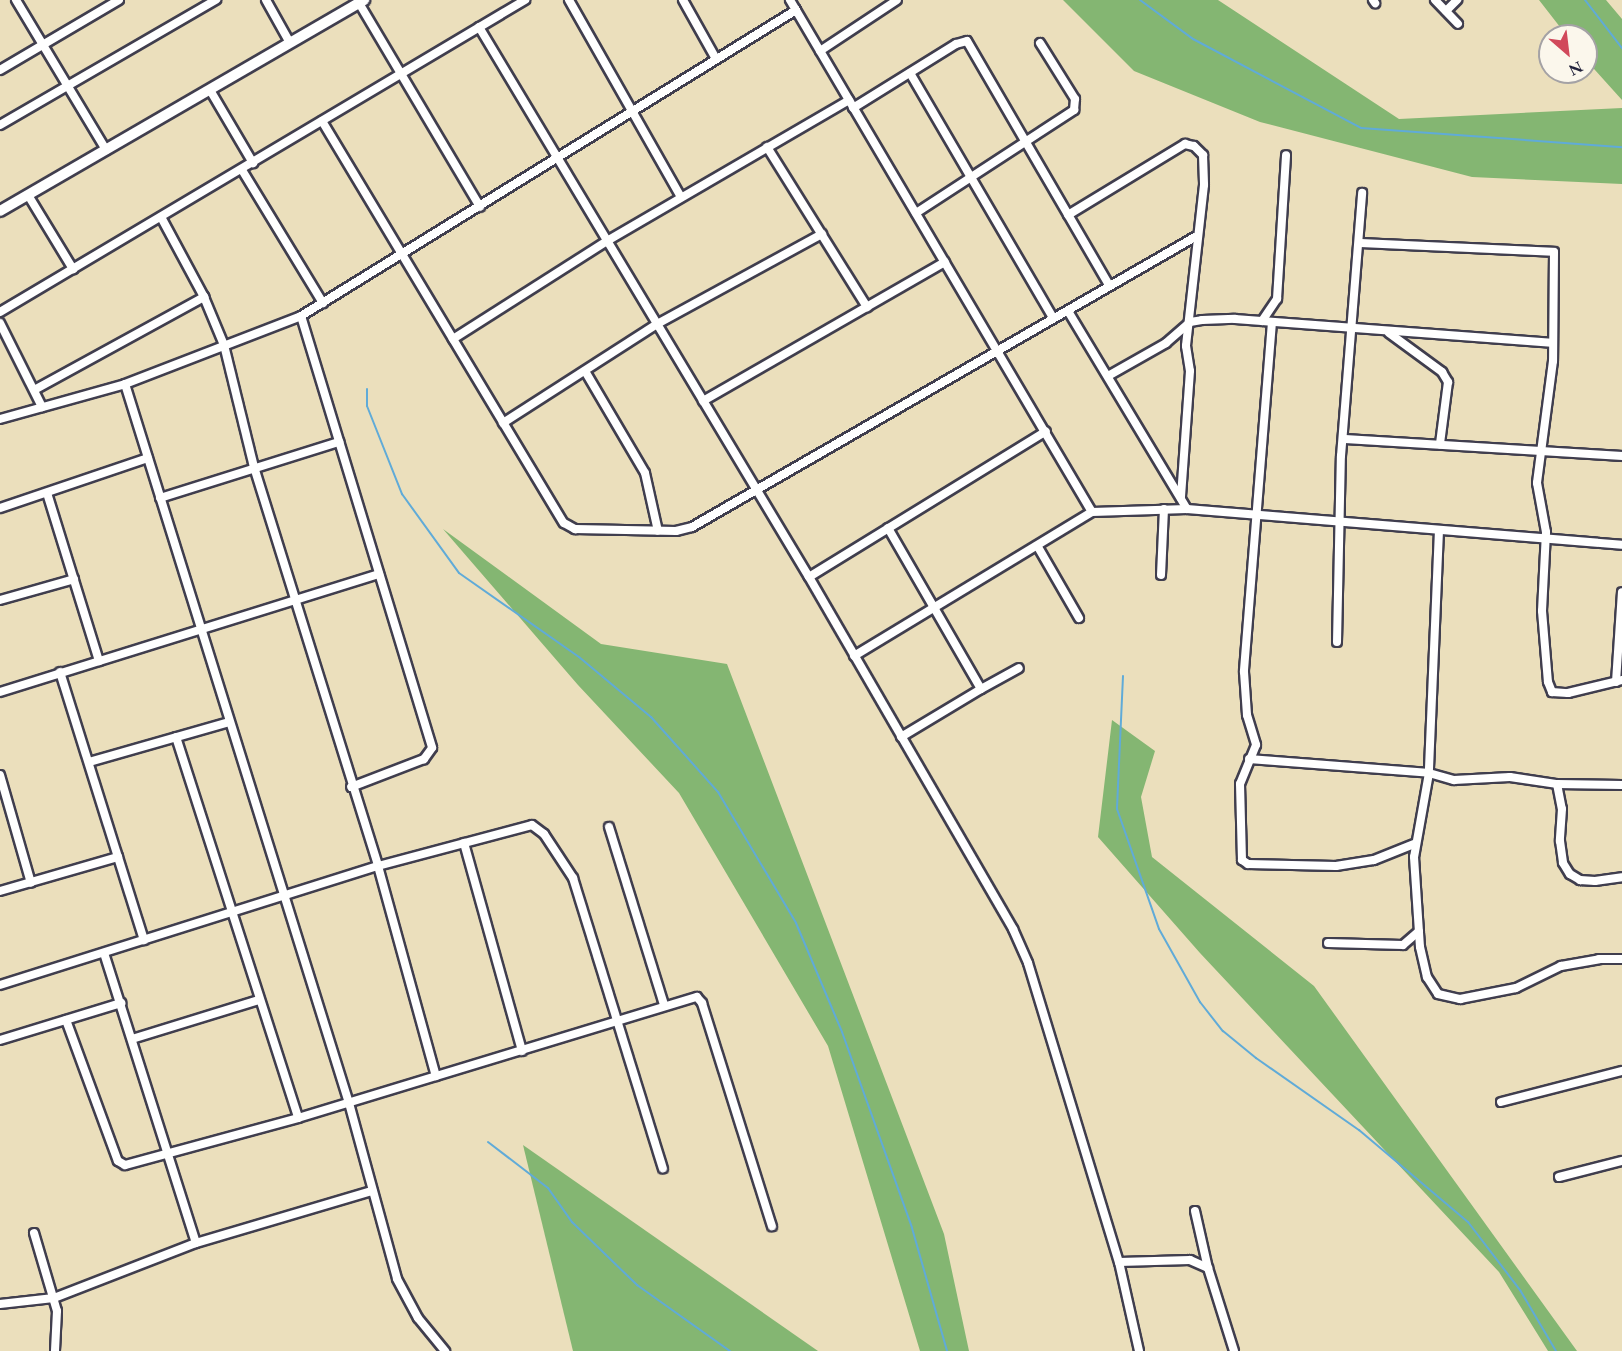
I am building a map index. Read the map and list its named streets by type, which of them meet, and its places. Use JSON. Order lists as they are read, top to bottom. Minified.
{"north":"bottom right"}
